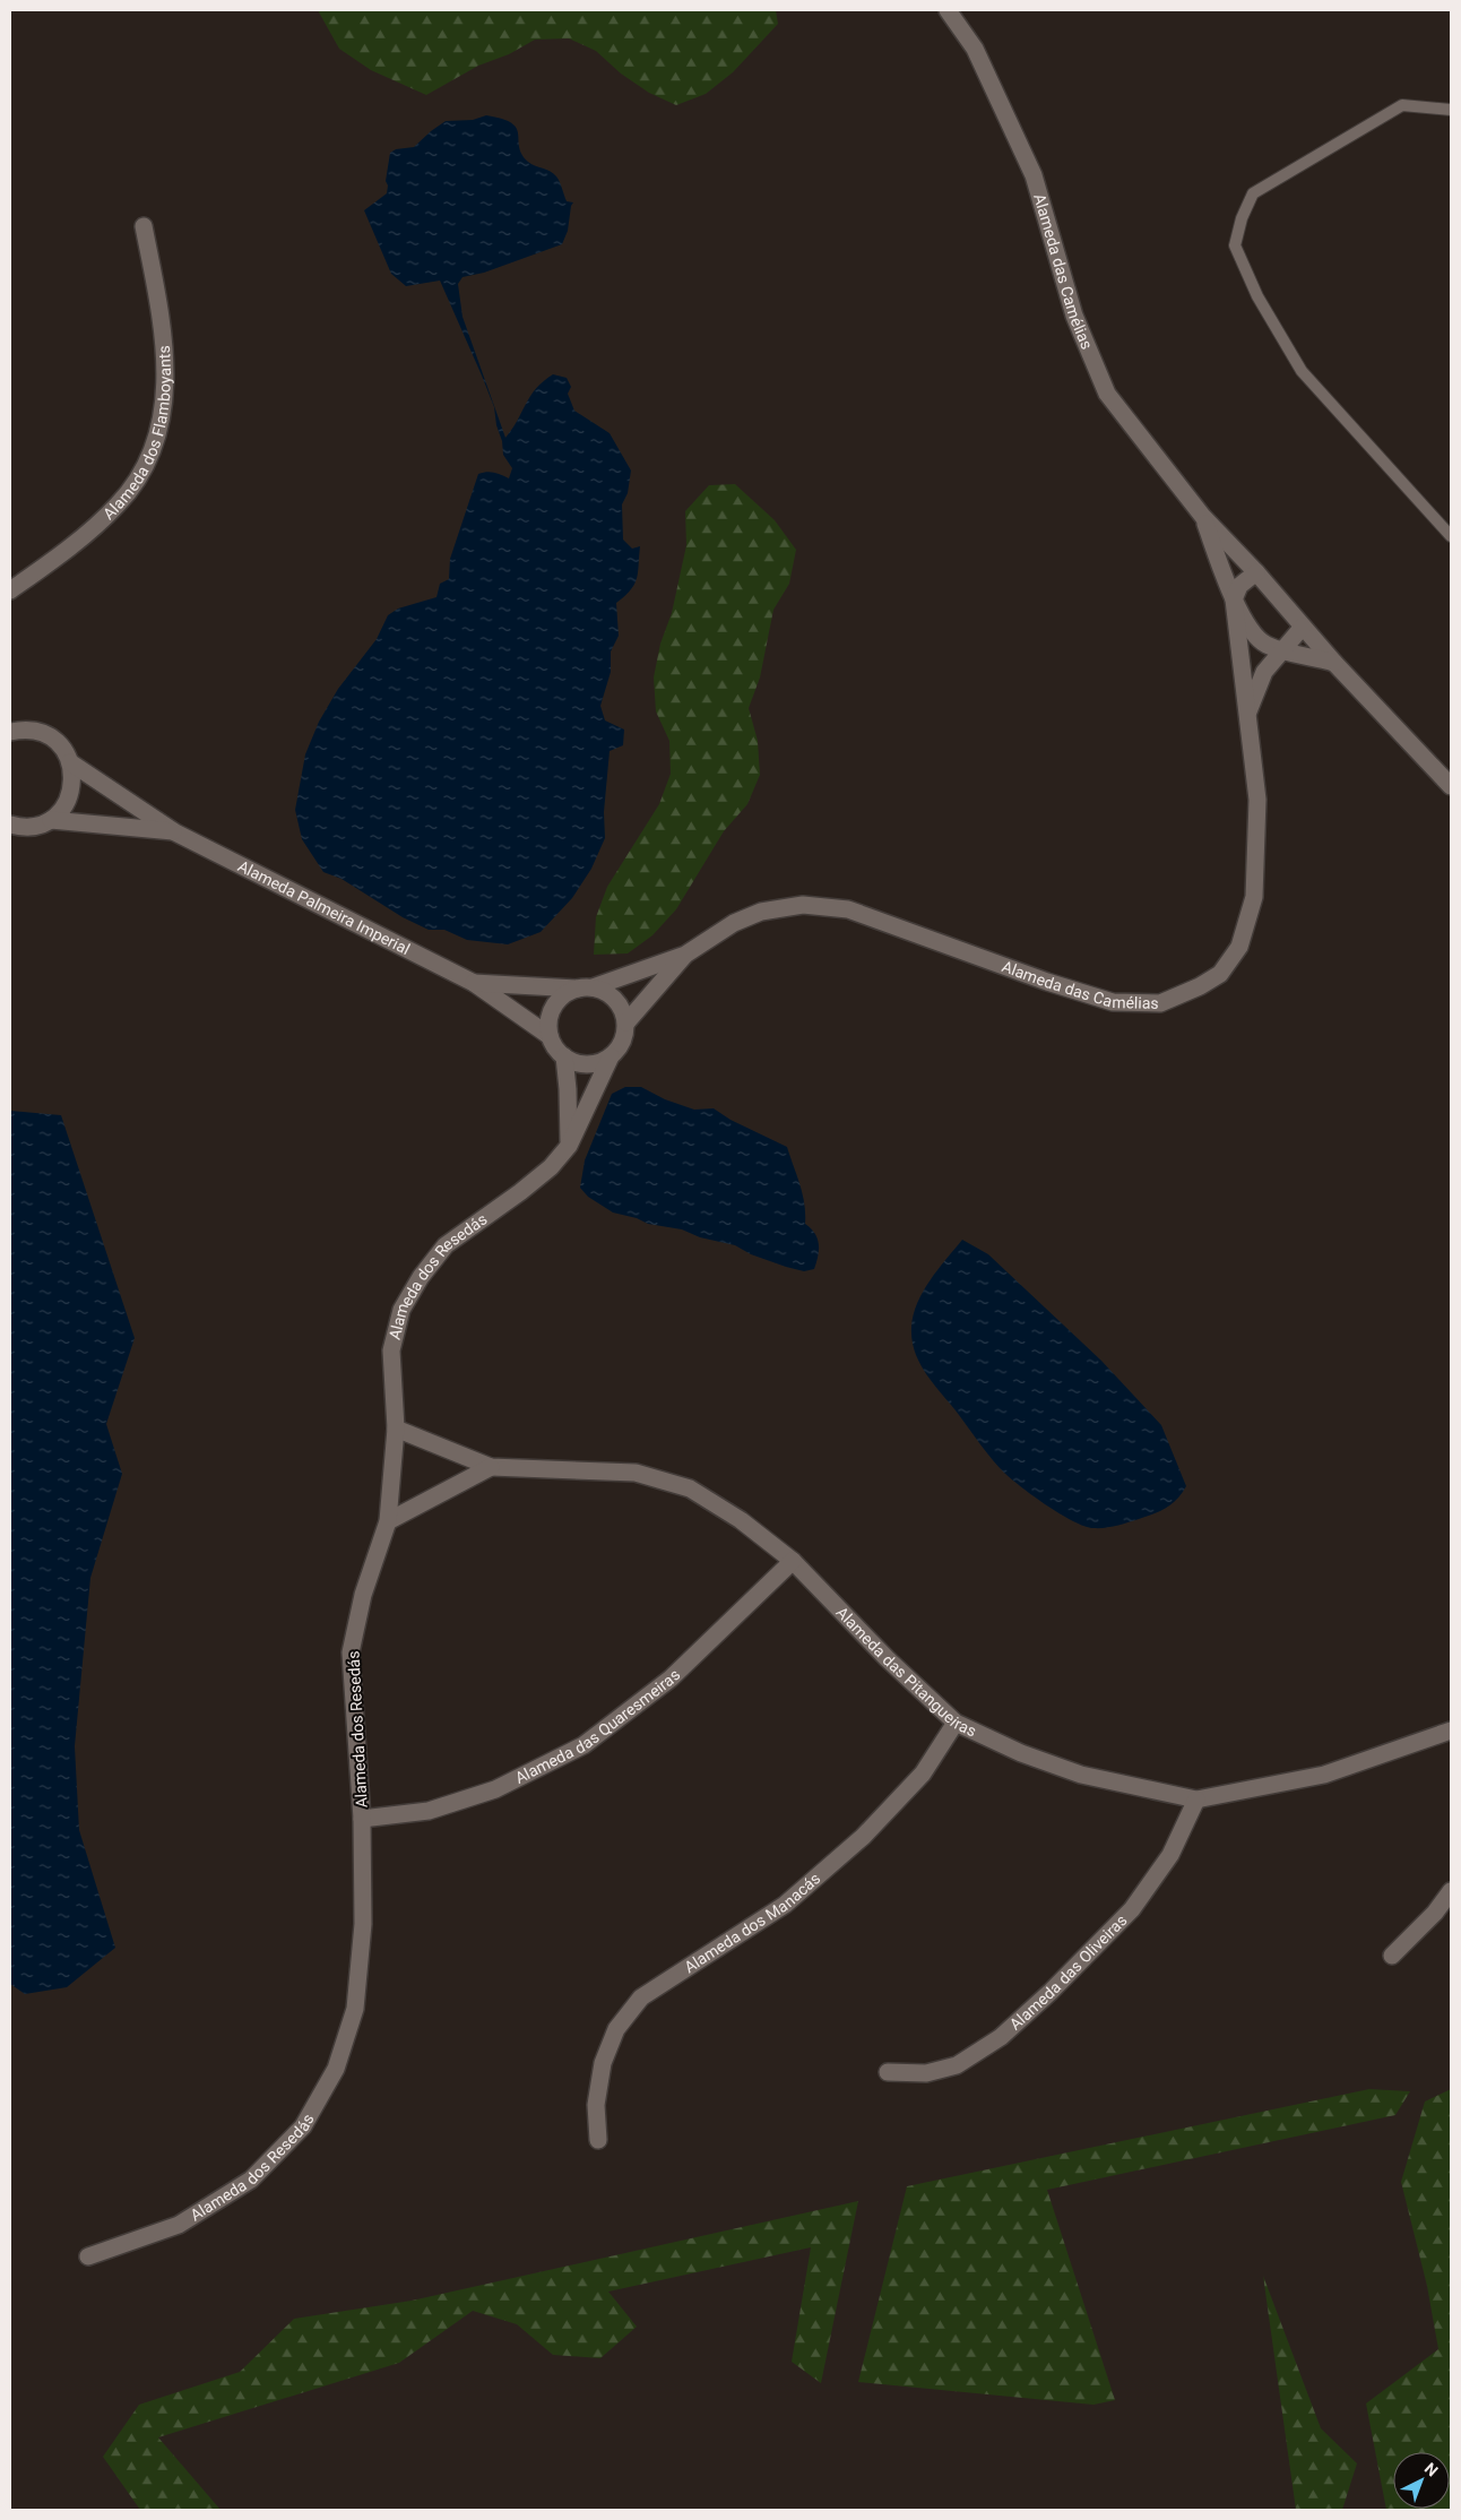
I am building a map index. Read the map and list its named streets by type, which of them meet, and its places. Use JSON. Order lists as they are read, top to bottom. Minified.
{"streets":{"street":["Alameda das Camélias","Alameda dos Flamboyants","Alameda Palmeira Imperial","Alameda dos Resedás","Alameda das Pitangueiras","Alameda das Quaresmeiras","Alameda dos Manacás","Alameda das Oliveiras"]},"crossings":[["Alameda Palmeira Imperial","Alameda dos Resedás"],["Alameda dos Resedás","Alameda das Pitangueiras"],["Alameda dos Resedás","Alameda das Quaresmeiras"],["Alameda das Pitangueiras","Alameda das Quaresmeiras"],["Alameda das Pitangueiras","Alameda dos Manacás"],["Alameda das Pitangueiras","Alameda das Oliveiras"]],"north":"top right"}
